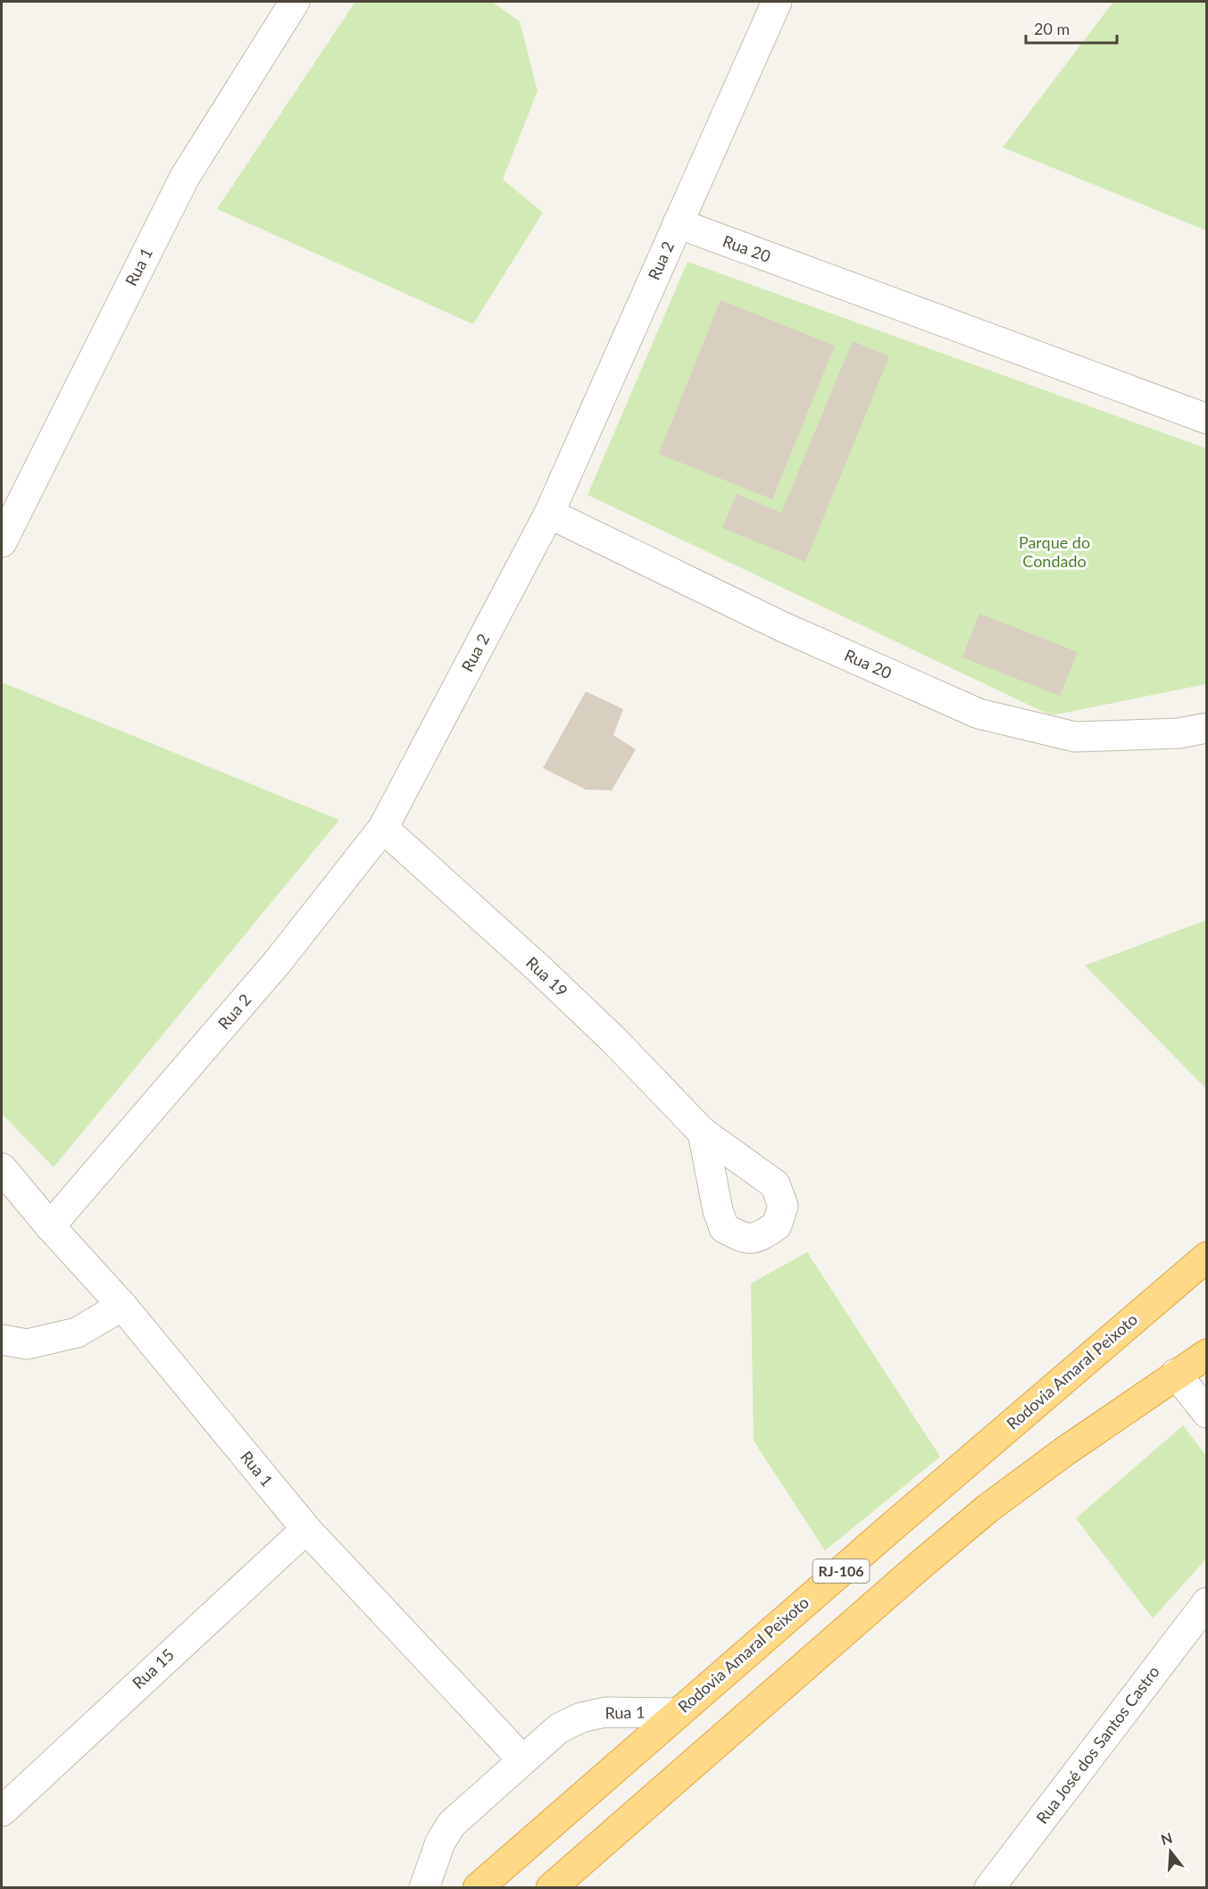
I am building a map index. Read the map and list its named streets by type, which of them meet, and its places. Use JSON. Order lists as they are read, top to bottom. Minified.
{"streets":{"highway":["Rodovia Amaral Peixoto","RJ-106"],"street":["Rua 20","Rua 2","Rua 1","Rua 19","Rua 15","Rua José dos Santos Castro"]},"crossings":[["Rua 20","Rua 2"],["Rua 2","Rua 1"],["Rua 2","Rua 19"],["Rua 1","Rodovia Amaral Peixoto"],["Rua 1","Rua 15"]],"parks":["Parque do Condado"],"scale_bar":"20 m","north":"top"}
